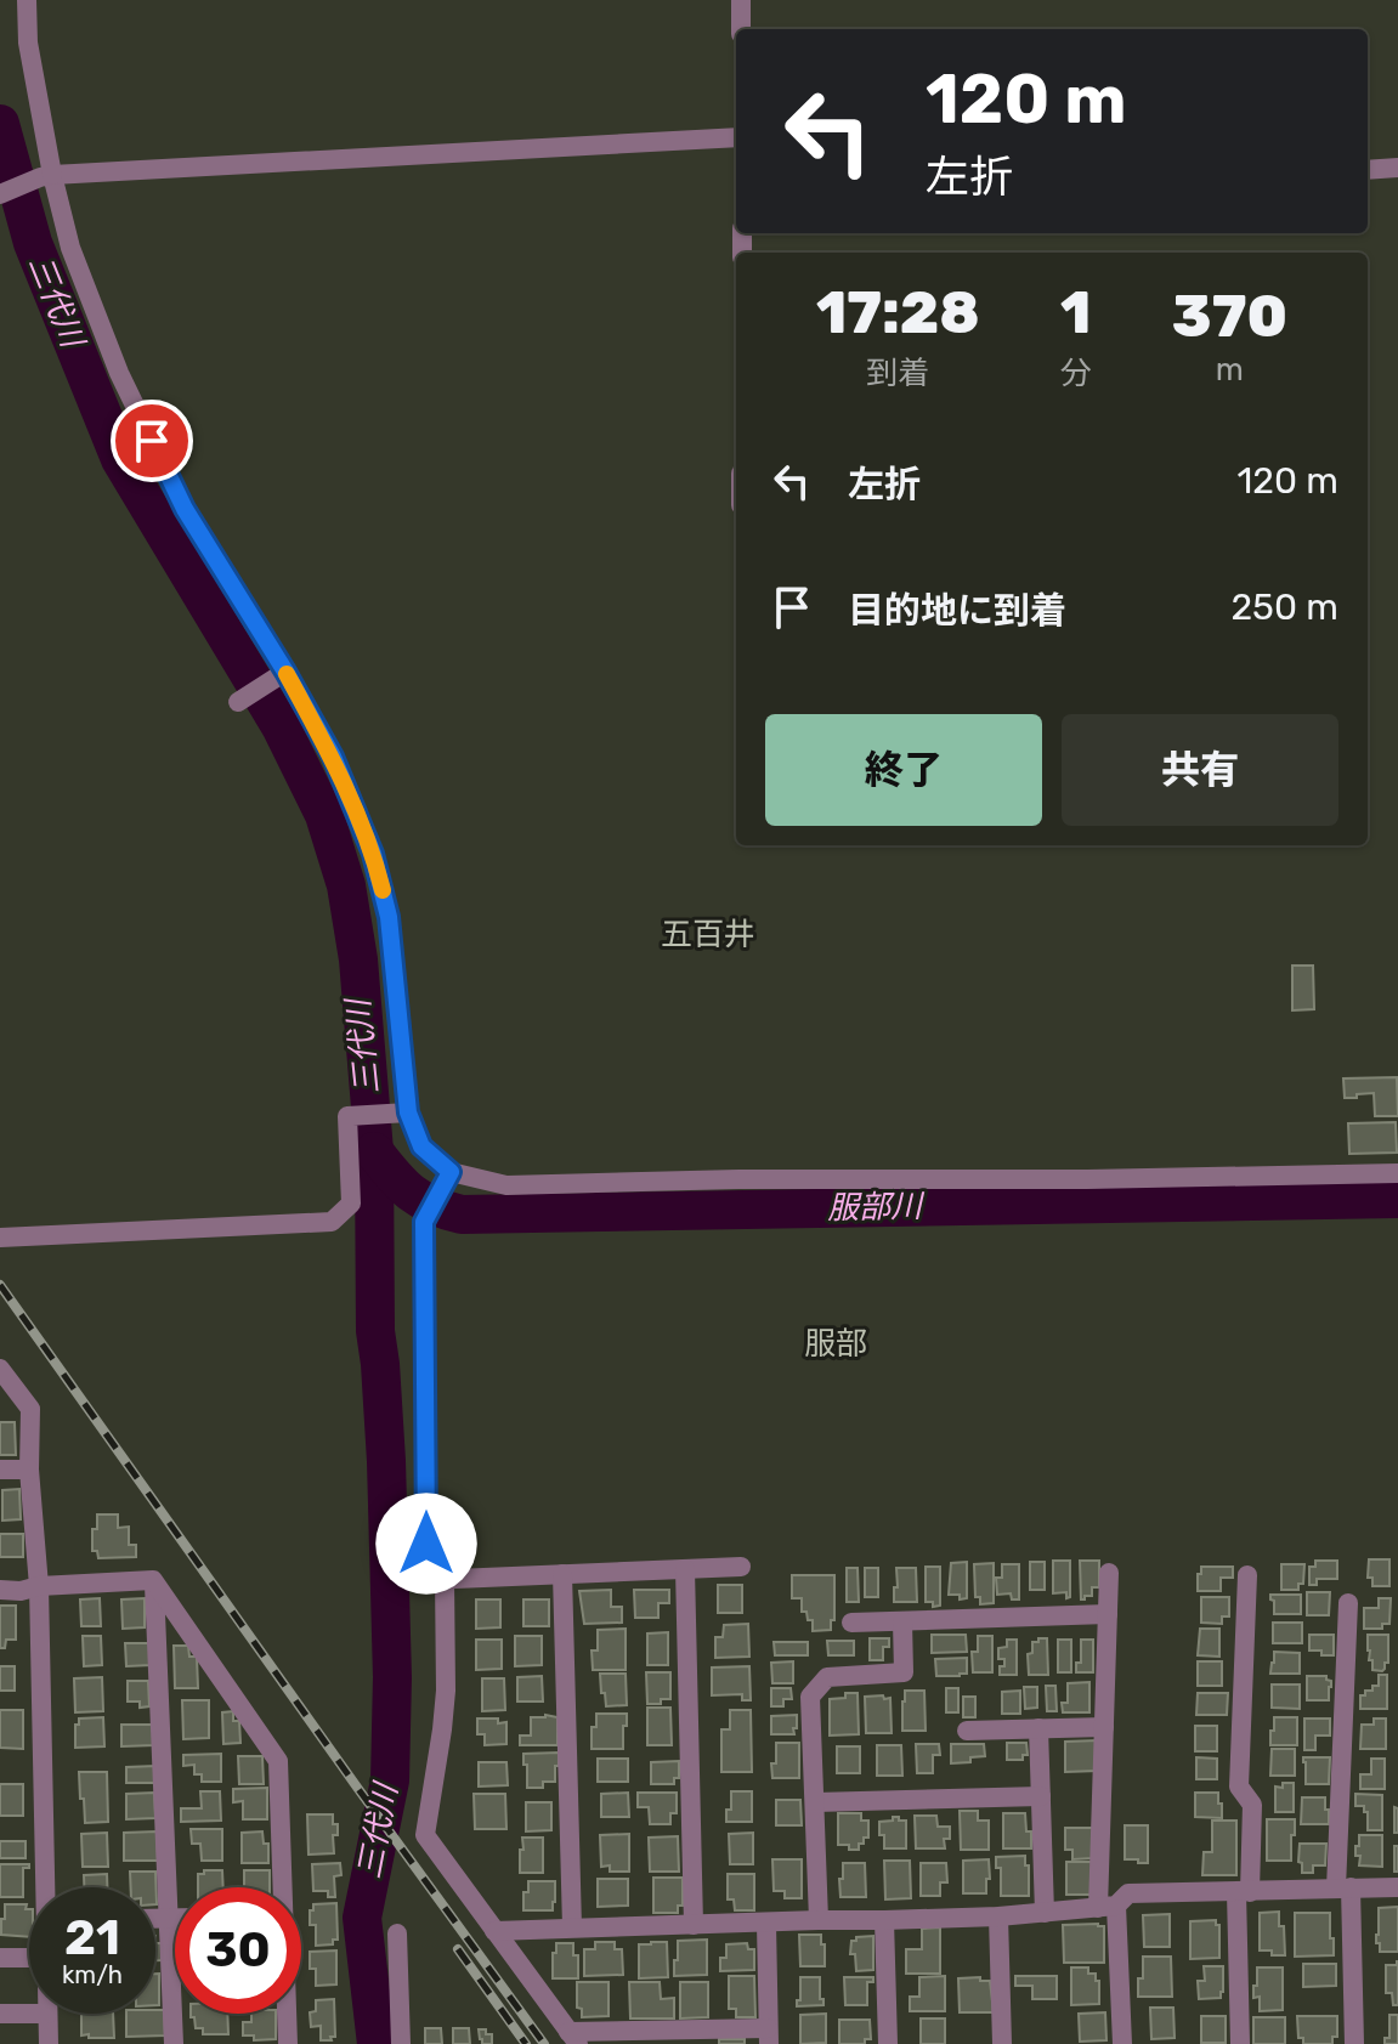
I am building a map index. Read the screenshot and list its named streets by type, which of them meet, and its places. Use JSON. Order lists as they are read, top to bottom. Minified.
{"districts":["五百井","服部"],"water":["三代川","服部川"],"page":{"turn":["120 m","左折"],"eta":["17:28","到着","1","分","370","m"],"list":[{"name":"左折","value":"120 m"},{"name":"目的地に到着","value":"250 m"}],"buttons":["終了","共有"],"speed":"21 km/h","limit":"30"}}
